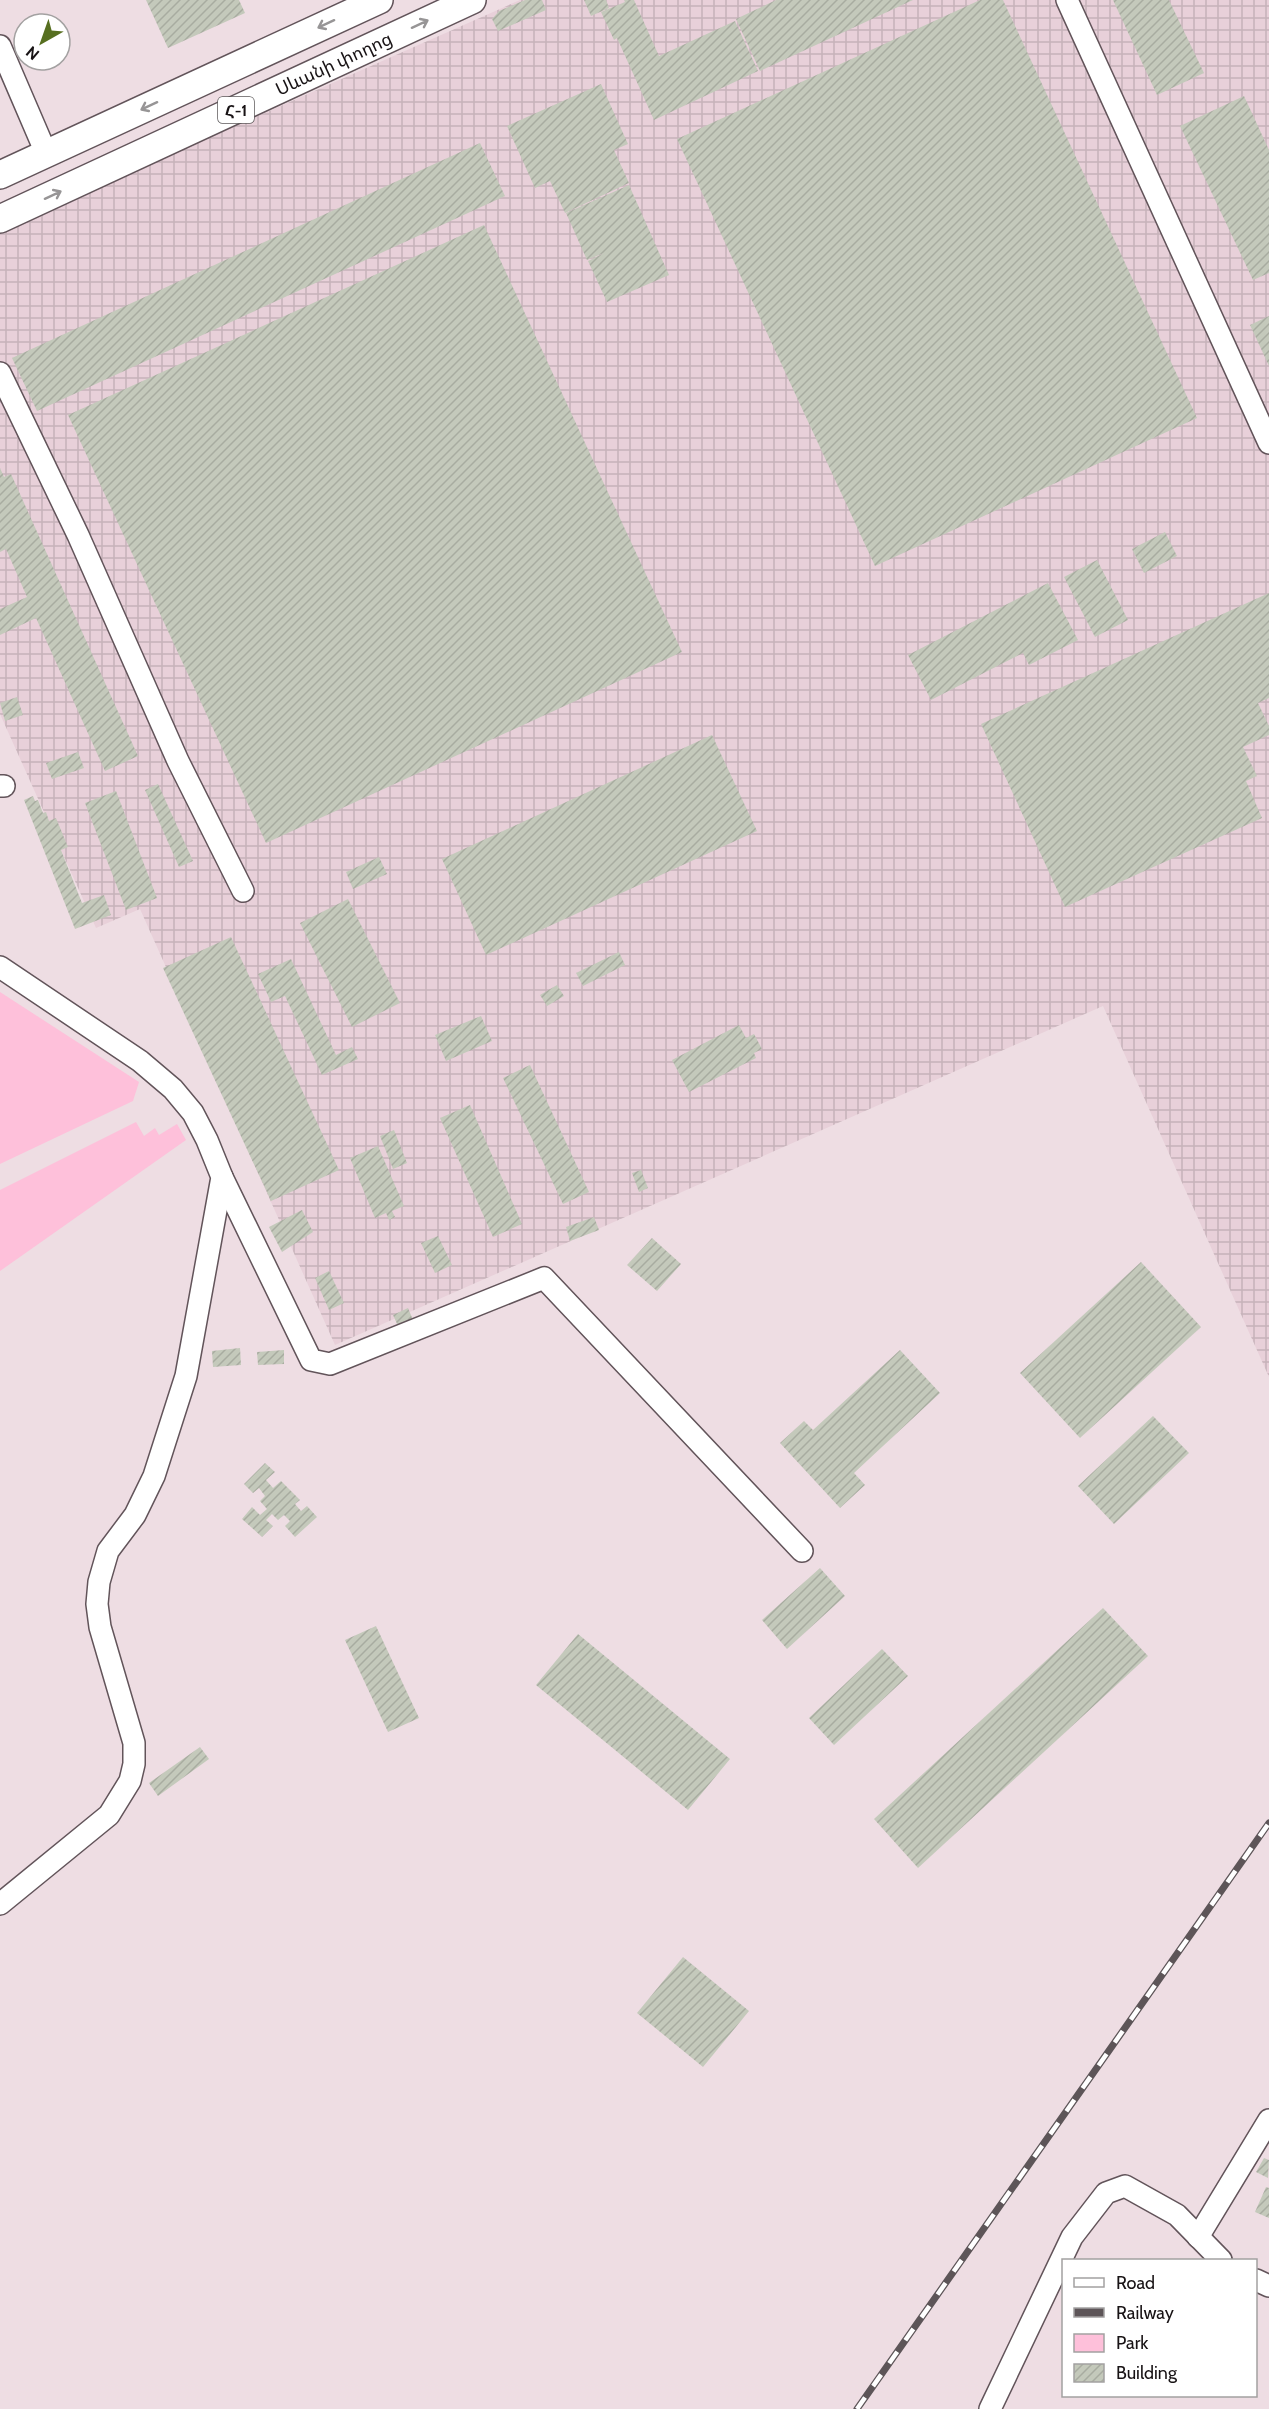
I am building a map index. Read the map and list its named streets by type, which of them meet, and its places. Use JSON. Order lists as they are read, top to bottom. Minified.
{"streets":{"main road":["Սևանի փողոց","Հ-1"]},"legend":["Road","Railway","Park","Building"],"north":"bottom left"}
